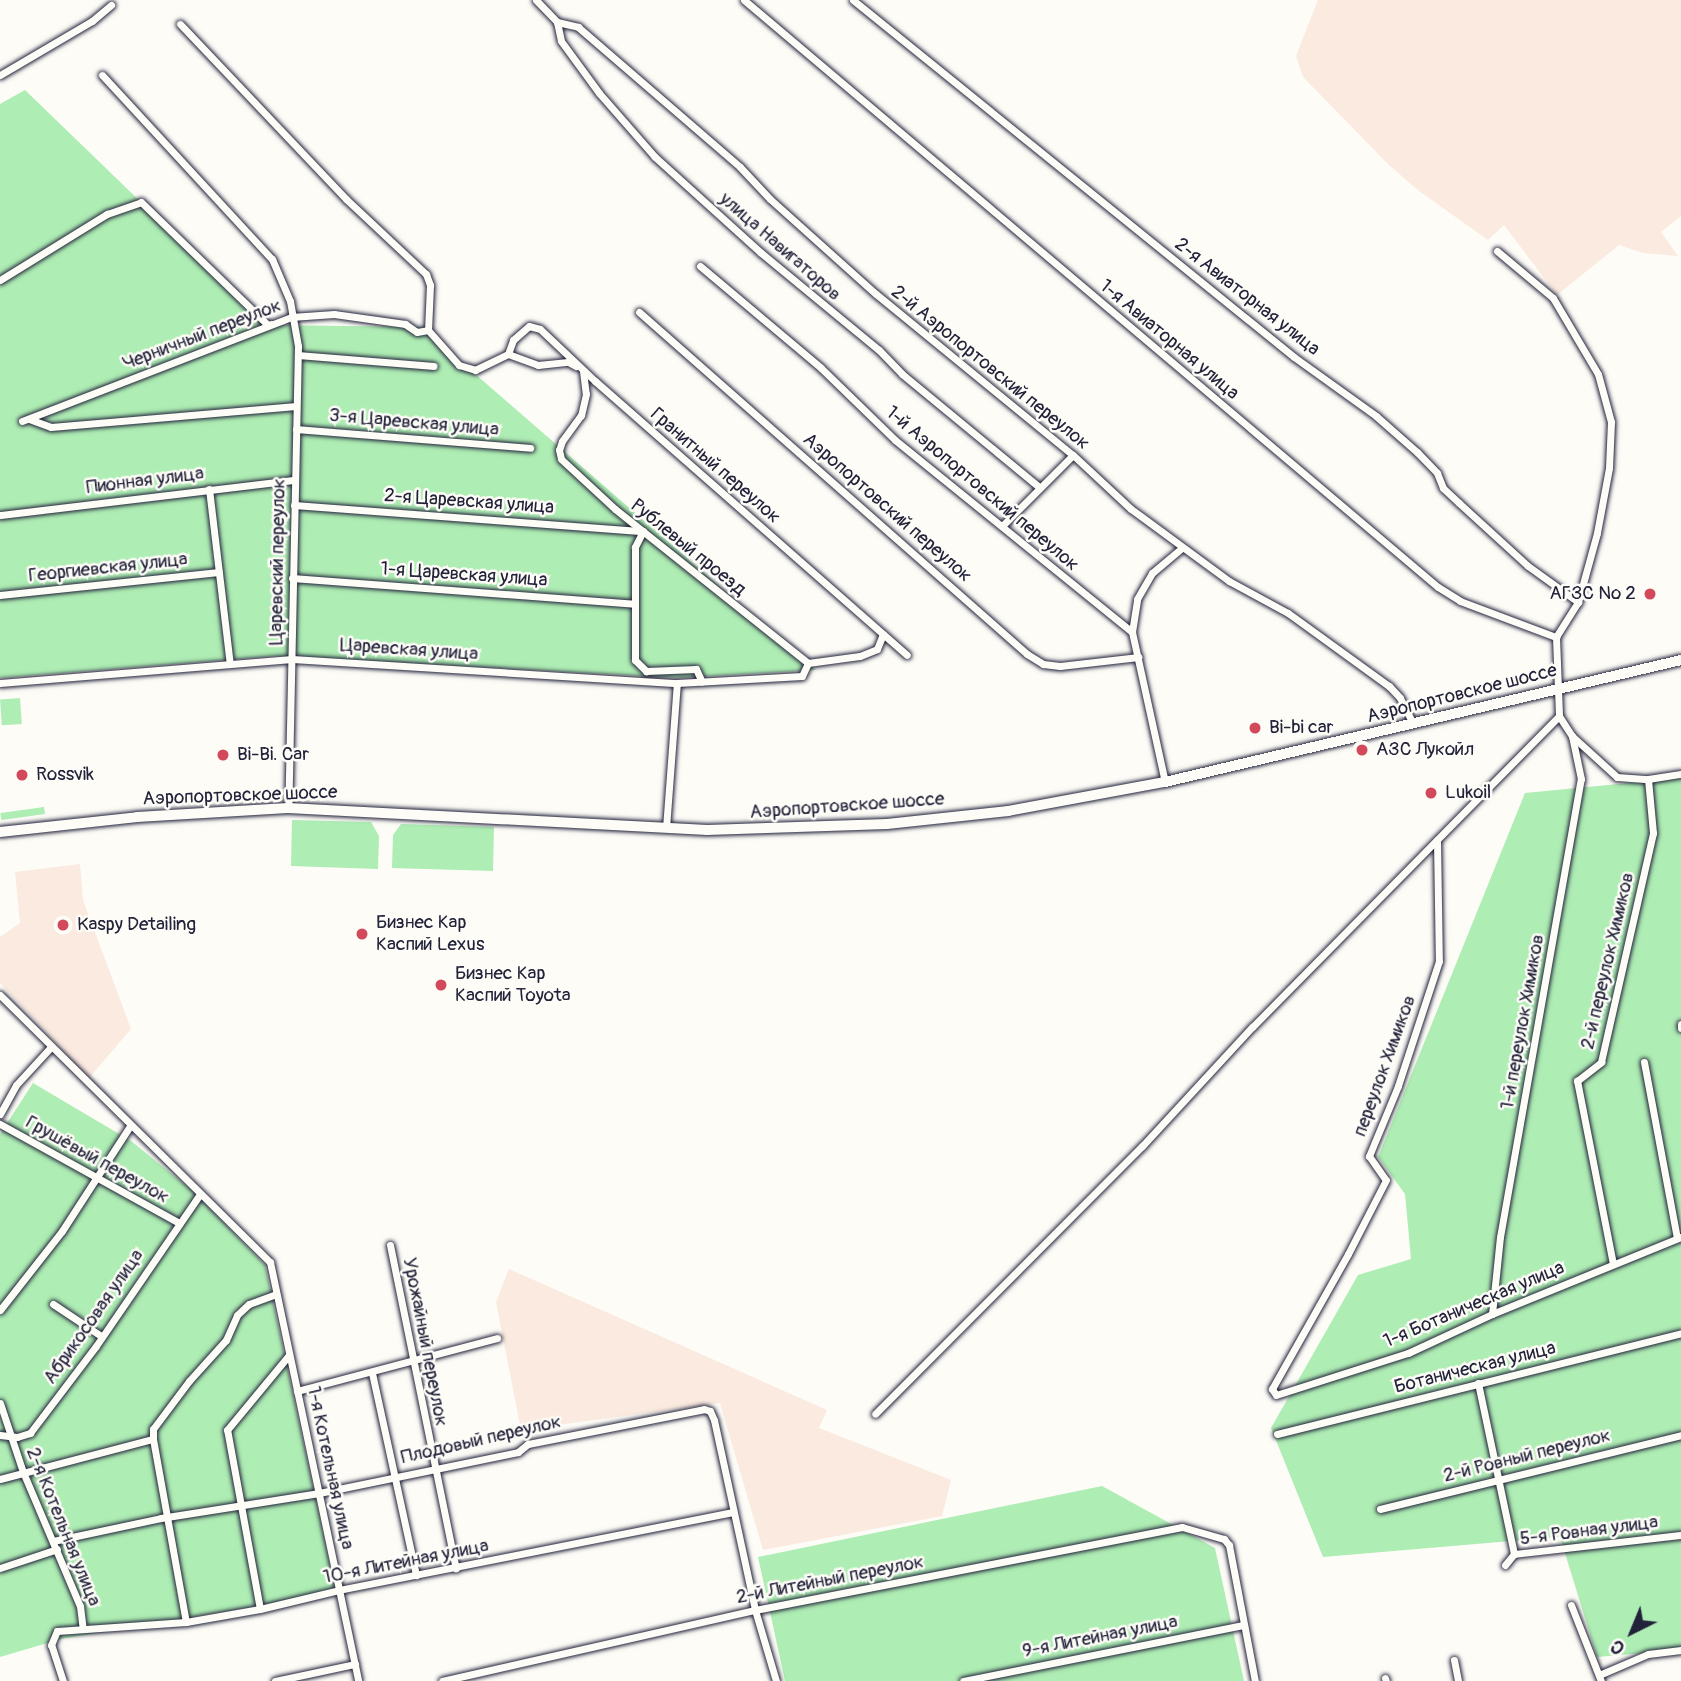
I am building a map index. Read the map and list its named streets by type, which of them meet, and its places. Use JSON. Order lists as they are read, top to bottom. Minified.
{"streets":{"main road":["Аэропортовское шоссе"],"street":["улица Навигаторов","2-я Авиаторная улица","Черничный переулок","1-я Авиаторная улица","2-й Аэропортовский переулок","3-я Царевская улица","Гранитный переулок","Пионная улица","1-й Аэропортовский переулок","2-я Царевская улица","Аэропортовский переулок","Рублевый проезд","Царевский переулок","Георгиевская улица","1-я Царевская улица","Царевская улица","2-й переулок Химиков","1-й переулок Химиков","переулок Химиков","Грушёвый переулок","1-я Ботаническая улица","Абрикосовая улица","Урожайный переулок","Ботаническая улица","Плодовый переулок","2-й Ровный переулок","1-я Котельная улица","2-я Котельная улица","5-я Ровная улица","10-я Литейная улица","2-й Литейный переулок","9-я Литейная улица"]},"crossings":[["улица Навигаторов","2-й Аэропортовский переулок"],["Черничный переулок","Царевский переулок"],["2-й Аэропортовский переулок","Аэропортовское шоссе"],["3-я Царевская улица","Царевский переулок"],["Гранитный переулок","Рублевый проезд"],["Пионная улица","Царевский переулок"],["2-я Царевская улица","Рублевый проезд"],["2-я Царевская улица","Царевский переулок"],["Рублевый проезд","Царевская улица"],["Царевский переулок","1-я Царевская улица"],["Царевский переулок","Царевская улица"],["Царевский переулок","Аэропортовское шоссе"],["2-й переулок Химиков","1-я Ботаническая улица"],["1-й переулок Химиков","1-я Ботаническая улица"],["переулок Химиков","1-я Ботаническая улица"],["Грушёвый переулок","Абрикосовая улица"],["Абрикосовая улица","1-я Котельная улица"],["Абрикосовая улица","2-я Котельная улица"],["Урожайный переулок","Плодовый переулок"],["Урожайный переулок","10-я Литейная улица"],["Плодовый переулок","1-я Котельная улица"],["Плодовый переулок","2-я Котельная улица"],["Плодовый переулок","10-я Литейная улица"],["1-я Котельная улица","10-я Литейная улица"],["2-я Котельная улица","10-я Литейная улица"],["2-й Литейный переулок","9-я Литейная улица"]],"places":["АГЗС № 2","Bi-bi car","АЗС Лукойл","Bi-Bi. Car","Rossvik","Lukoil","Kaspy Detailing","Бизнес Кар Каспий Lexus","Бизнес Кар Каспий Toyota"],"north":"bottom left"}
